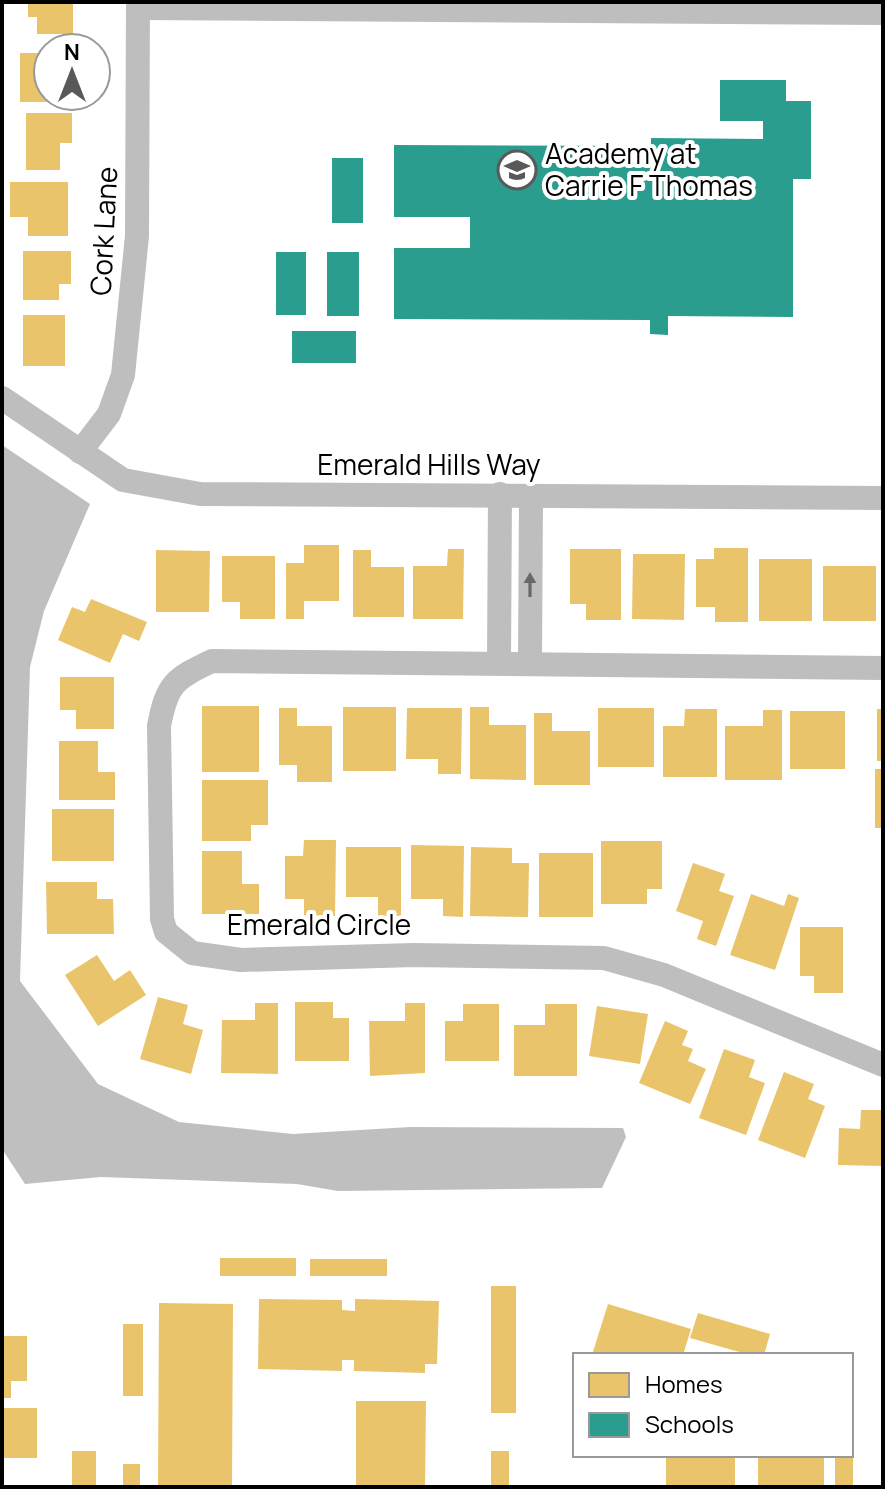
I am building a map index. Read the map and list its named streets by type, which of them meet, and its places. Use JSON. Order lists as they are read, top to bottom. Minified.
{"streets":{"street":["Cork Lane","Emerald Hills Way","Emerald Circle"]},"crossings":[["Cork Lane","Emerald Hills Way"]],"places":{"school or university":["Academy at Carrie F Thomas"]},"legend":["Homes","Schools"],"north":"top"}
